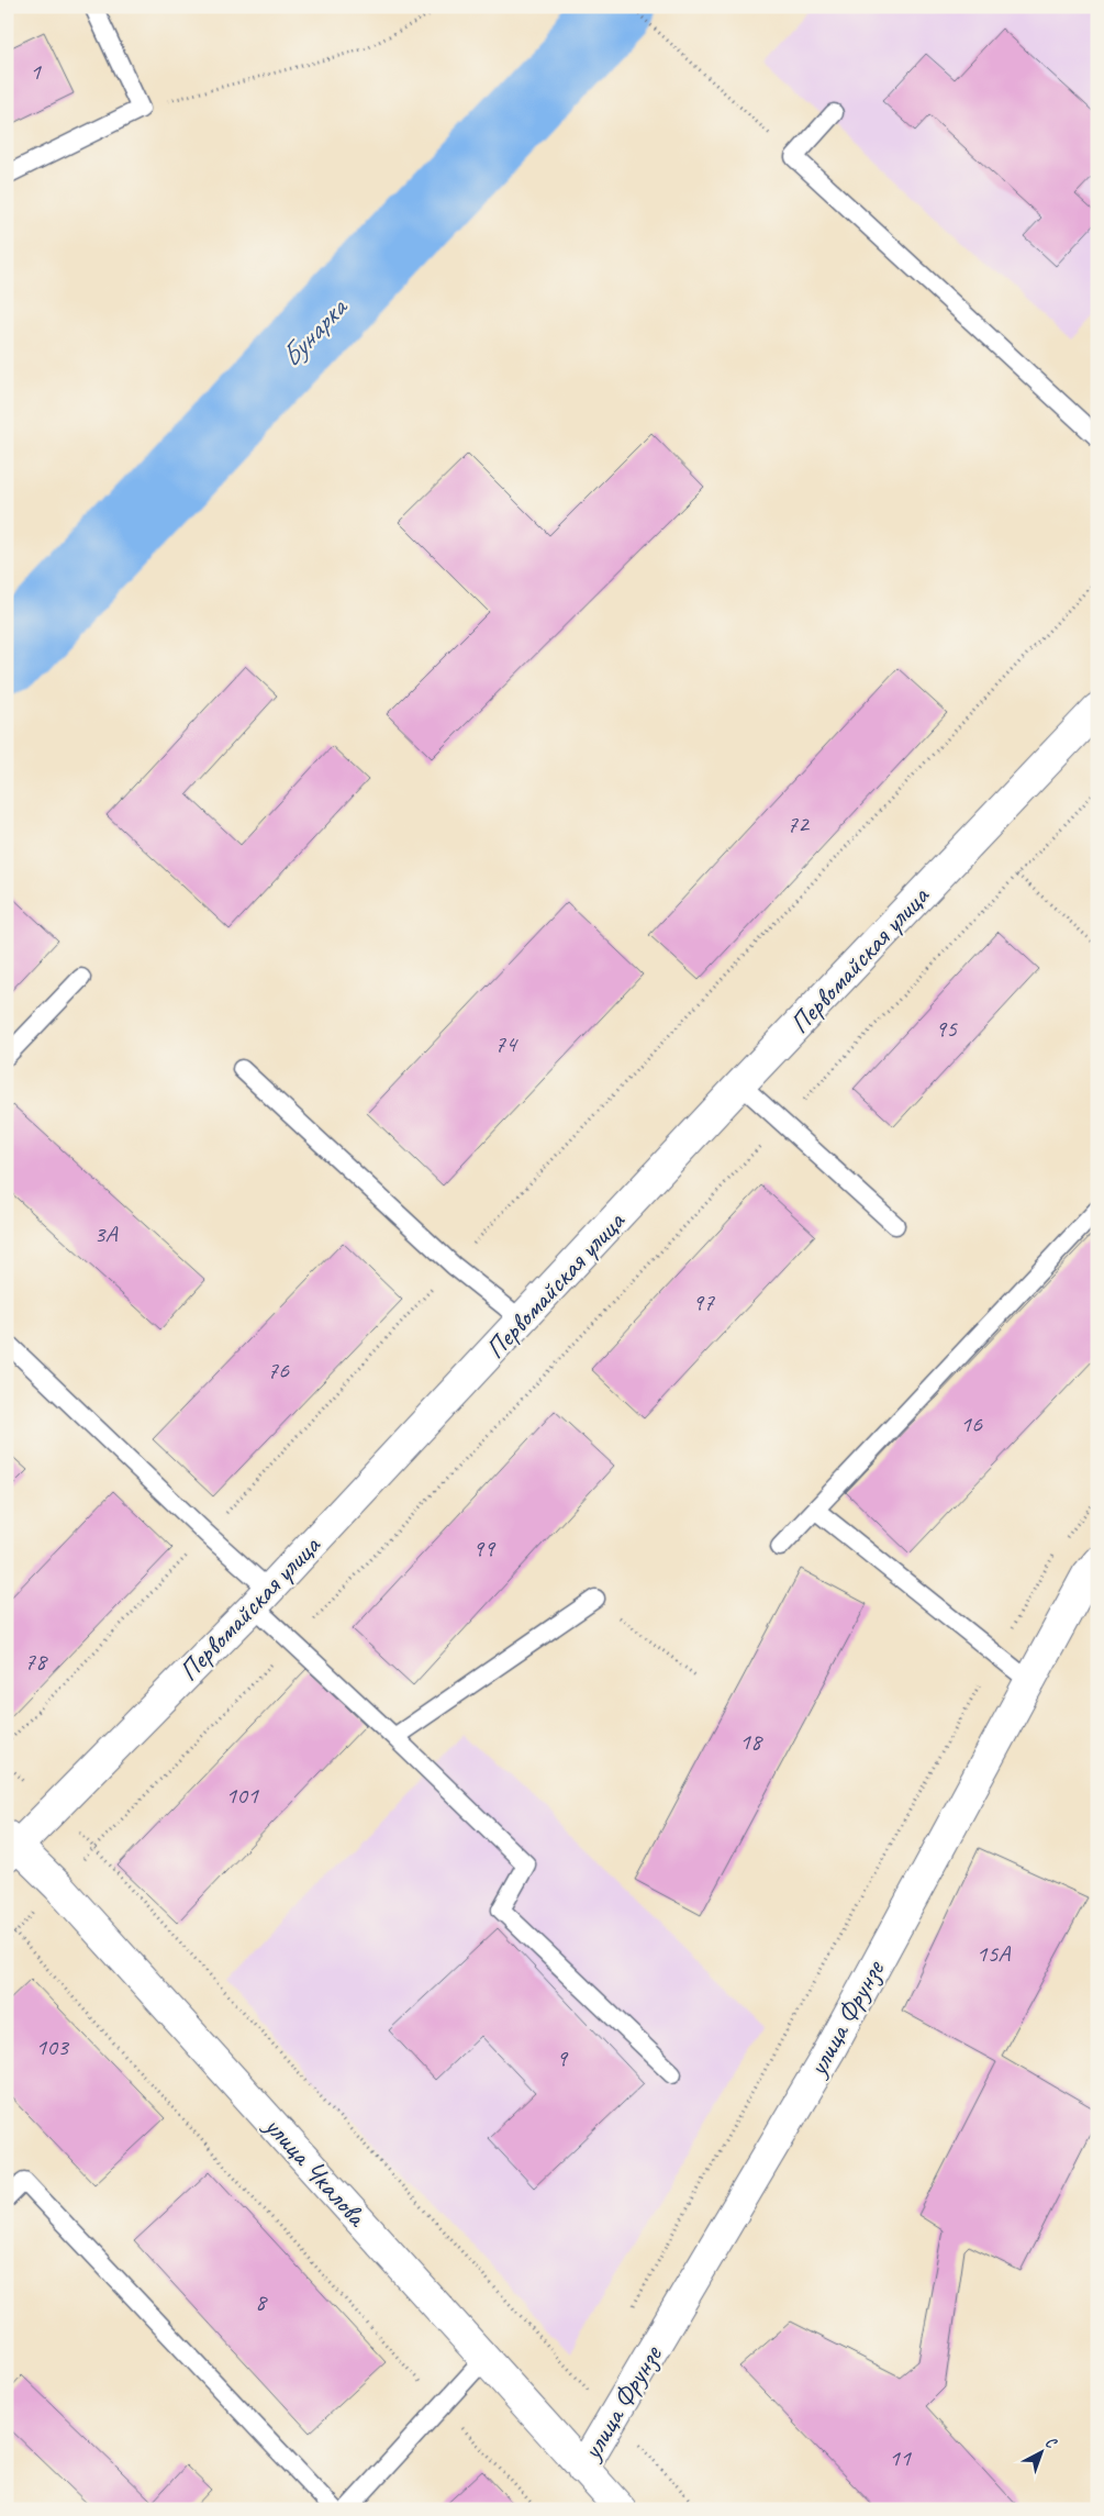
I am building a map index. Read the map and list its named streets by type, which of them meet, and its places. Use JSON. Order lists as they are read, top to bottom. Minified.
{"streets":{"street":["Первомайская улица","улица Фрунзе","улица Чкалова"]},"crossings":[["Первомайская улица","улица Чкалова"],["улица Фрунзе","улица Чкалова"]],"water":["Бунарка"],"house_numbers":["1","72","95","74","3А","97","76","16","99","78","18","101","15А","103","9","8","11"],"north":"top right"}
